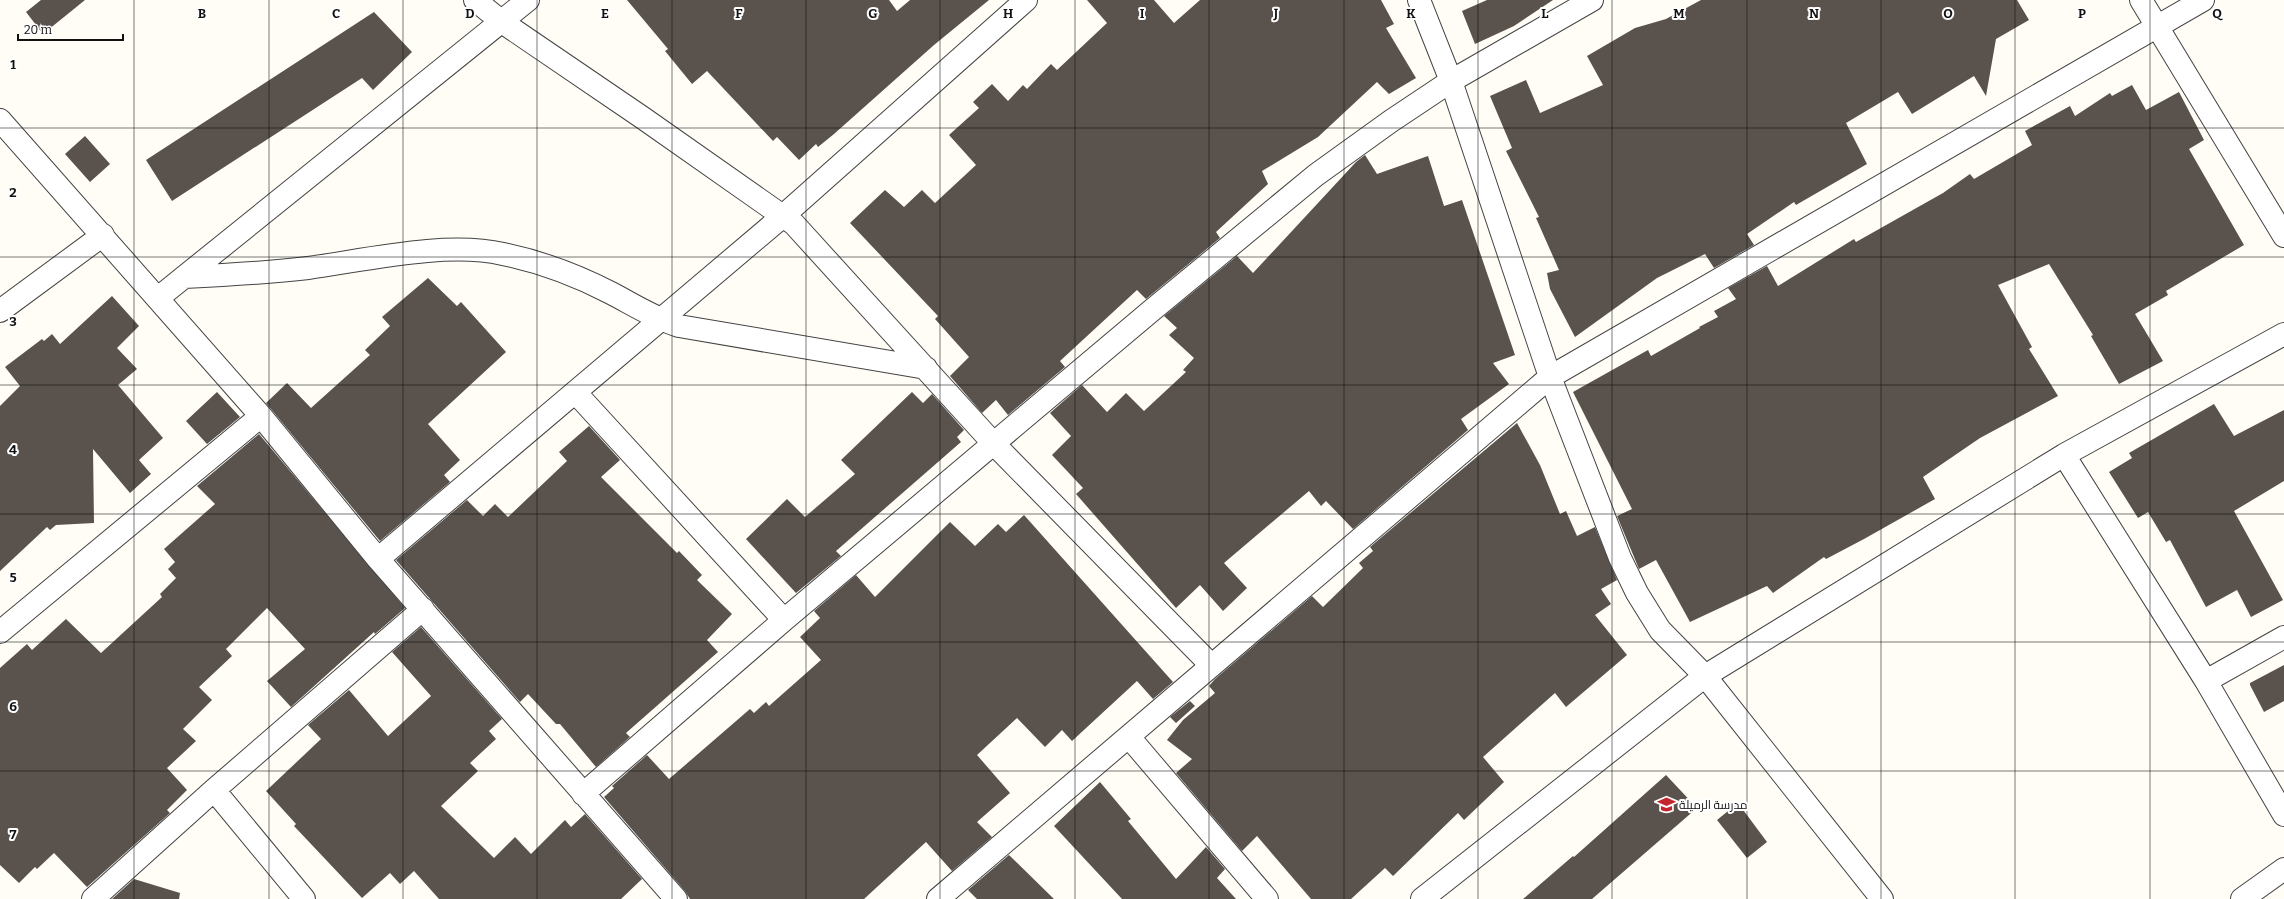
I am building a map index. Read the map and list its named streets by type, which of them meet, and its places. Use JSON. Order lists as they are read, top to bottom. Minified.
{"places":{"school or university":["مدرسة الرميلة"]},"scale_bar":"20 m","grid":{"columns":["B","C","D","E","F","G","H","I","J","K","L","M","N","O","P","Q"],"rows":["1","2","3","4","5","6","7"]}}
